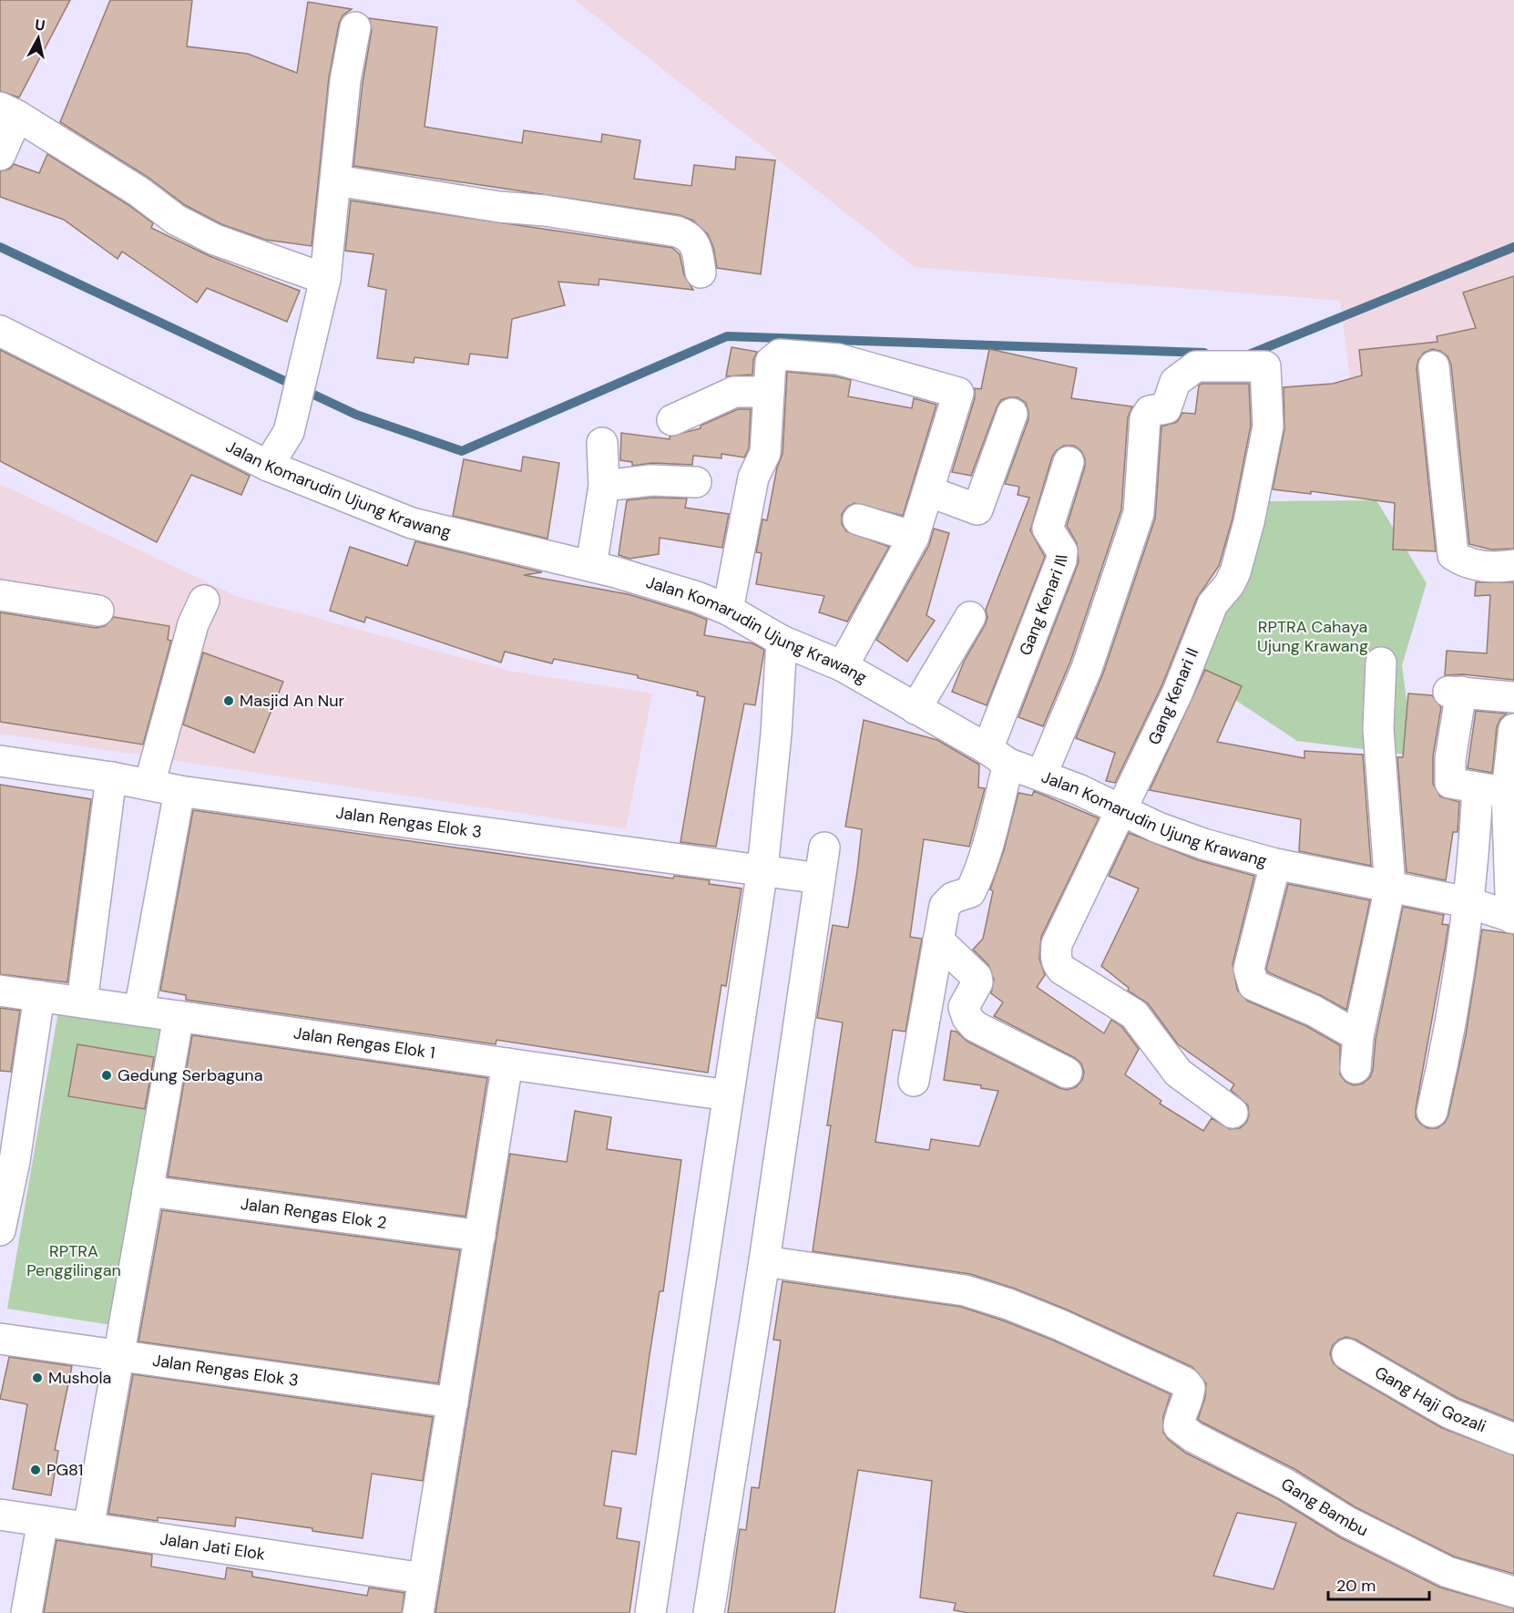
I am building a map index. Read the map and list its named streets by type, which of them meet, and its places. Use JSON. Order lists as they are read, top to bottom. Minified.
{"streets":{"street":["Jalan Komarudin Ujung Krawang","Gang Kenari III","Gang Kenari II","Jalan Rengas Elok 3","Jalan Rengas Elok 1","Jalan Rengas Elok 2","Gang Haji Gozali","Gang Bambu","Jalan Jati Elok"]},"crossings":[["Jalan Komarudin Ujung Krawang","Gang Kenari III"],["Jalan Komarudin Ujung Krawang","Gang Kenari II"]],"parks":["RPTRA Cahaya Ujung Krawang","RPTRA Penggilingan"],"places":["Masjid An Nur","Gedung Serbaguna","Mushola","PG81"],"scale_bar":"20 m","north":"top"}
